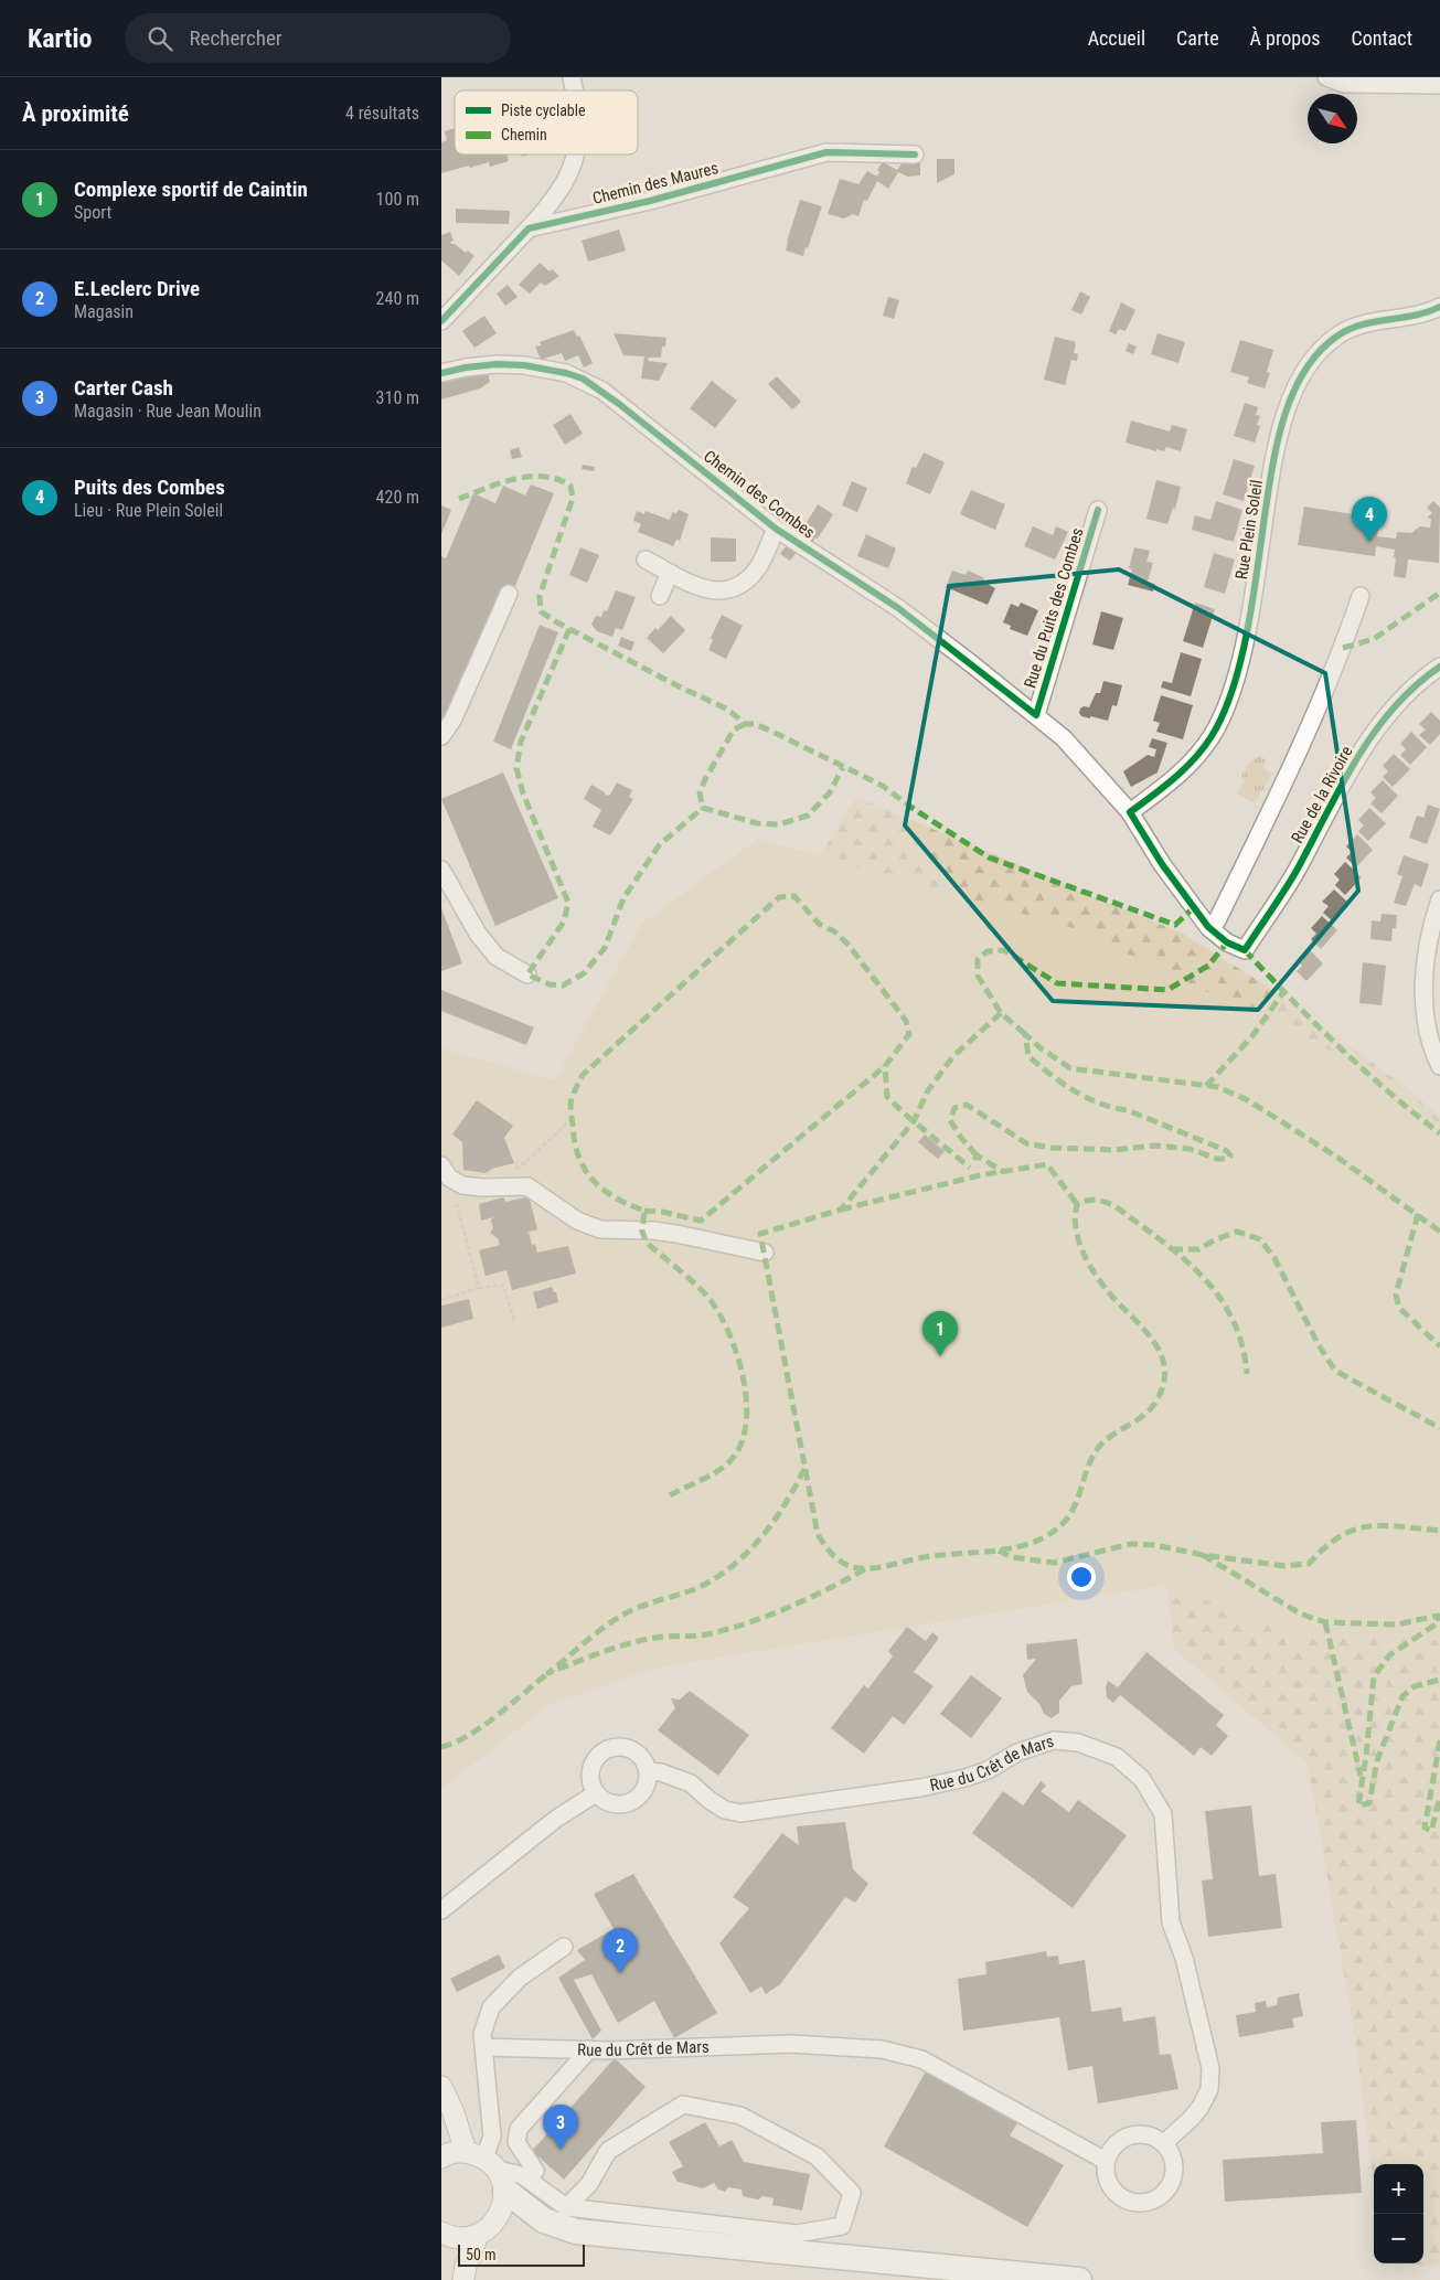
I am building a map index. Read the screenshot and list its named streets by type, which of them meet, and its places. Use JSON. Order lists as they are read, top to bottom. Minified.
{"streets":{"street":["Chemin des Maures","Chemin des Combes","Rue Plein Soleil","Rue du Puits des Combes","Rue de la Rivoire","Rue du Crêt de Mars"]},"crossings":[["Chemin des Combes","Rue Plein Soleil"],["Chemin des Combes","Rue du Puits des Combes"],["Chemin des Combes","Rue de la Rivoire"]],"legend":["Piste cyclable","Chemin"],"scale_bar":"50 m","north":"bottom right","page":{"header":"Kartio","search":"Rechercher","nav":["Accueil","Carte","À propos","Contact"],"heading":["À proximité","4 résultats"],"list":[{"mark":"1","name":"Complexe sportif de Caintin","note":"Sport","value":"100 m"},{"mark":"2","name":"E.Leclerc Drive","note":"Magasin","value":"240 m"},{"mark":"3","name":"Carter Cash","note":"Magasin · Rue Jean Moulin","value":"310 m"},{"mark":"4","name":"Puits des Combes","note":"Lieu · Rue Plein Soleil","value":"420 m"}],"pins":["4","1","2","3"],"map_buttons":["+","−"],"scale":"50 m"}}
